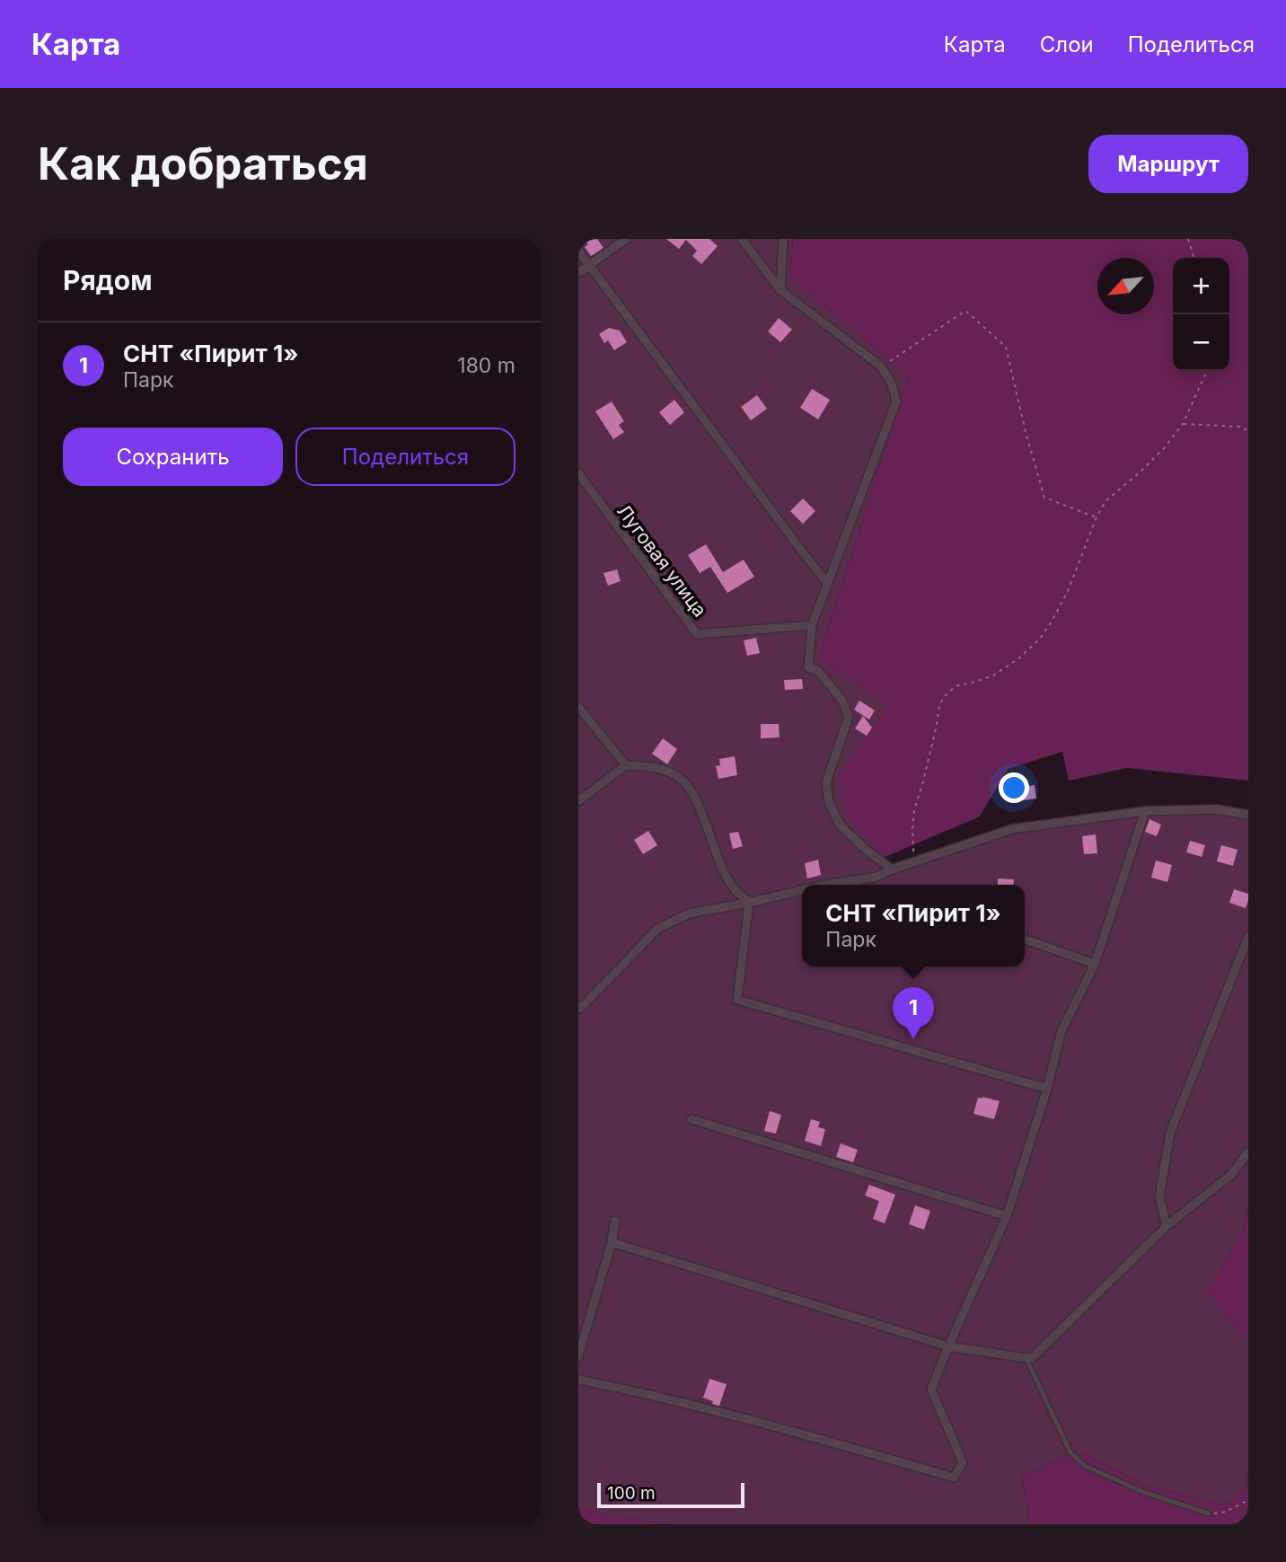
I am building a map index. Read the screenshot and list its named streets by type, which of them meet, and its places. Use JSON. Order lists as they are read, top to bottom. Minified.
{"streets":{"street":["Луговая улица"]},"scale_bar":"100 m","north":"bottom left","page":{"header":"Карта","nav":["Карта","Слои","Поделиться"],"buttons":["Маршрут",["Сохранить","Поделиться"]],"title":"Как добраться","heading":"Рядом","map_buttons":["+","−"],"list":[{"mark":"1","name":"СНТ «Пирит 1»","note":"Парк","value":"180 m"}],"popup":["СНТ «Пирит 1»","Парк"],"pins":"1","scale":"100 m"}}
